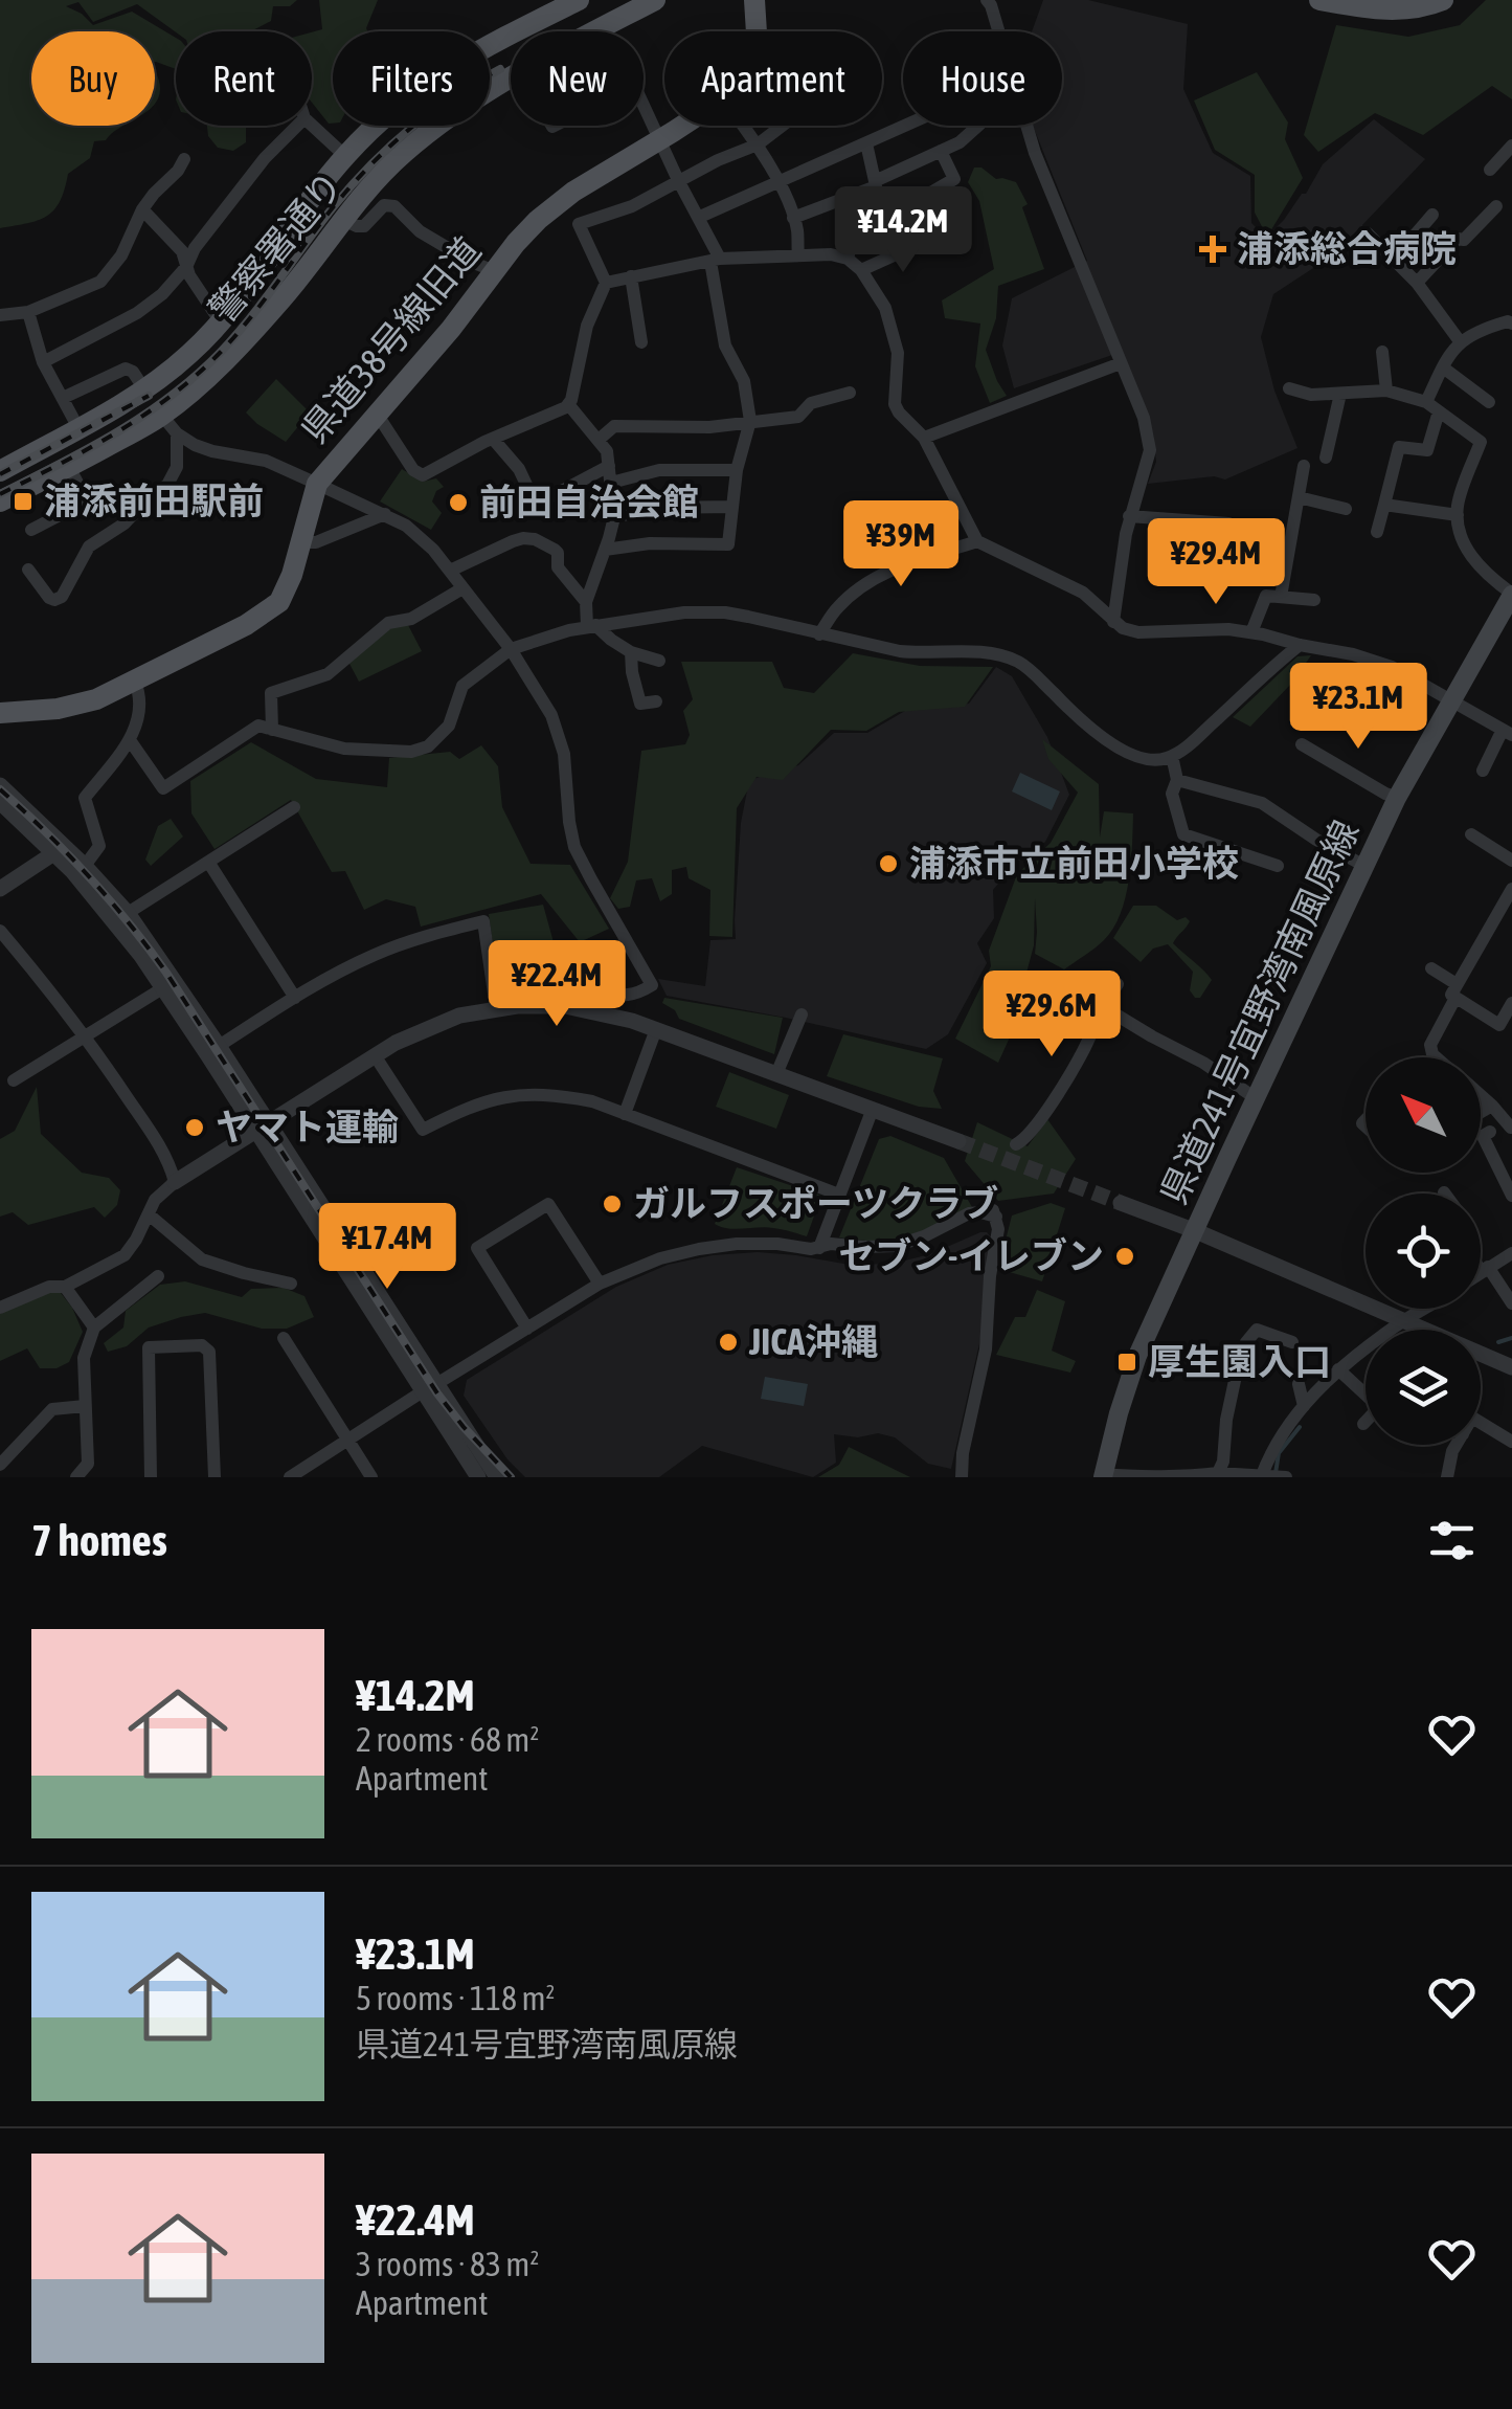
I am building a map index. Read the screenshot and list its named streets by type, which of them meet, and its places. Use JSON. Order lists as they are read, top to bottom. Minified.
{"streets":{"main road":["警察署通り","県道38号線旧道","県道241号宜野湾南風原線"]},"places":{"health":["浦添総合病院"],"transit":["浦添前田駅前","厚生園入口"],"other":["前田自治会館","浦添市立前田小学校","ヤマト運輸","ガルフスポーツクラブ","セブン-イレブン","JICA沖縄"]},"north":"top left","page":{"chip":["Buy","Rent","Filters","New","Apartment","House"],"price":["¥14.2M","¥39M","¥29.4M","¥23.1M","¥22.4M","¥29.6M","¥17.4M"],"heading":"7 homes","list":[{"name":"¥14.2M","note":"2 rooms · 68 m² · Apartment"},{"name":"¥23.1M","note":"5 rooms · 118 m² · 県道241号宜野湾南風原線"},{"name":"¥22.4M","note":"3 rooms · 83 m² · Apartment"}]}}
